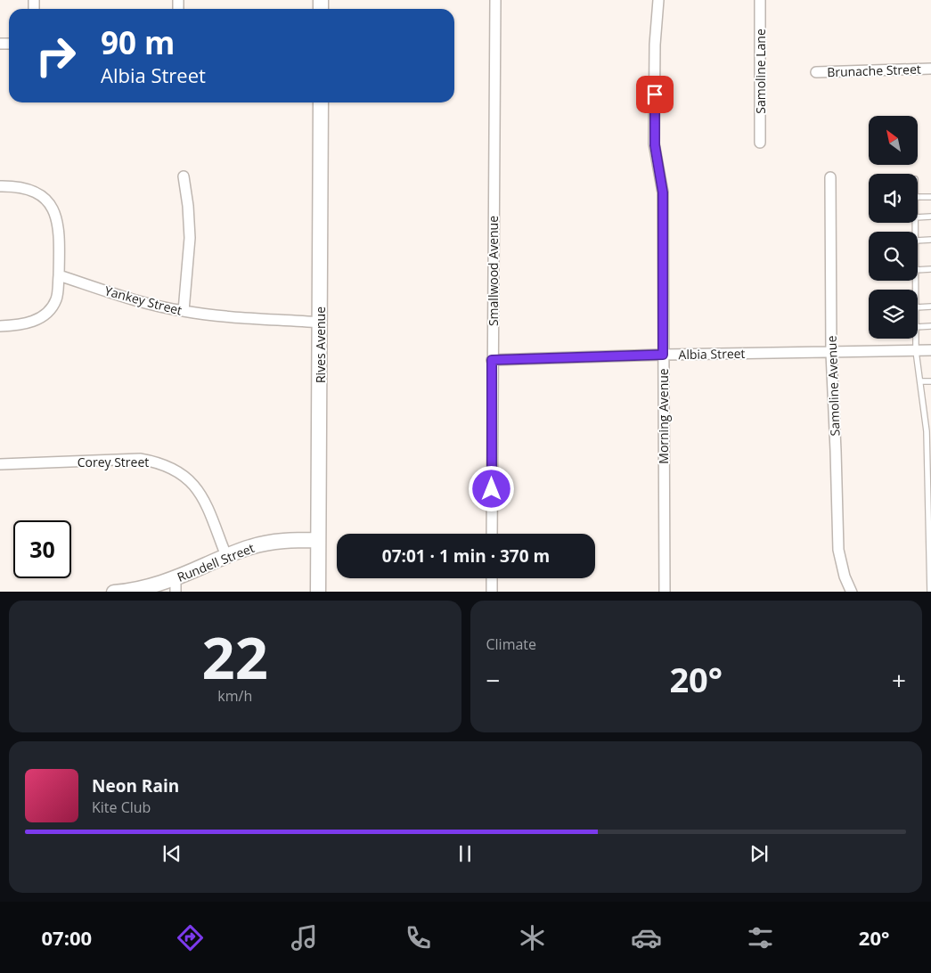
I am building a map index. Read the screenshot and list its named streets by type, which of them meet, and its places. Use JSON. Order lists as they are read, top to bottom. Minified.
{"streets":{"street":["Brunache Street","Samoline Lane","Smallwood Avenue","Yankey Street","Rives Avenue","Albia Street","Samoline Avenue","Morning Avenue","Corey Street","Rundell Street"]},"crossings":[["Smallwood Avenue","Albia Street"],["Yankey Street","Rives Avenue"],["Rives Avenue","Rundell Street"],["Albia Street","Samoline Avenue"],["Albia Street","Morning Avenue"],["Corey Street","Rundell Street"]],"north":"top left","page":{"turn":["90 m","Albia Street"],"limit":"30","trip":"07:01 · 1 min · 370 m","tile":[["22","km/h"],"Climate"],"heat":["−","20°","+"],"song":["Neon Rain","Kite Club"],"tabs":["07:00","20°"]}}
